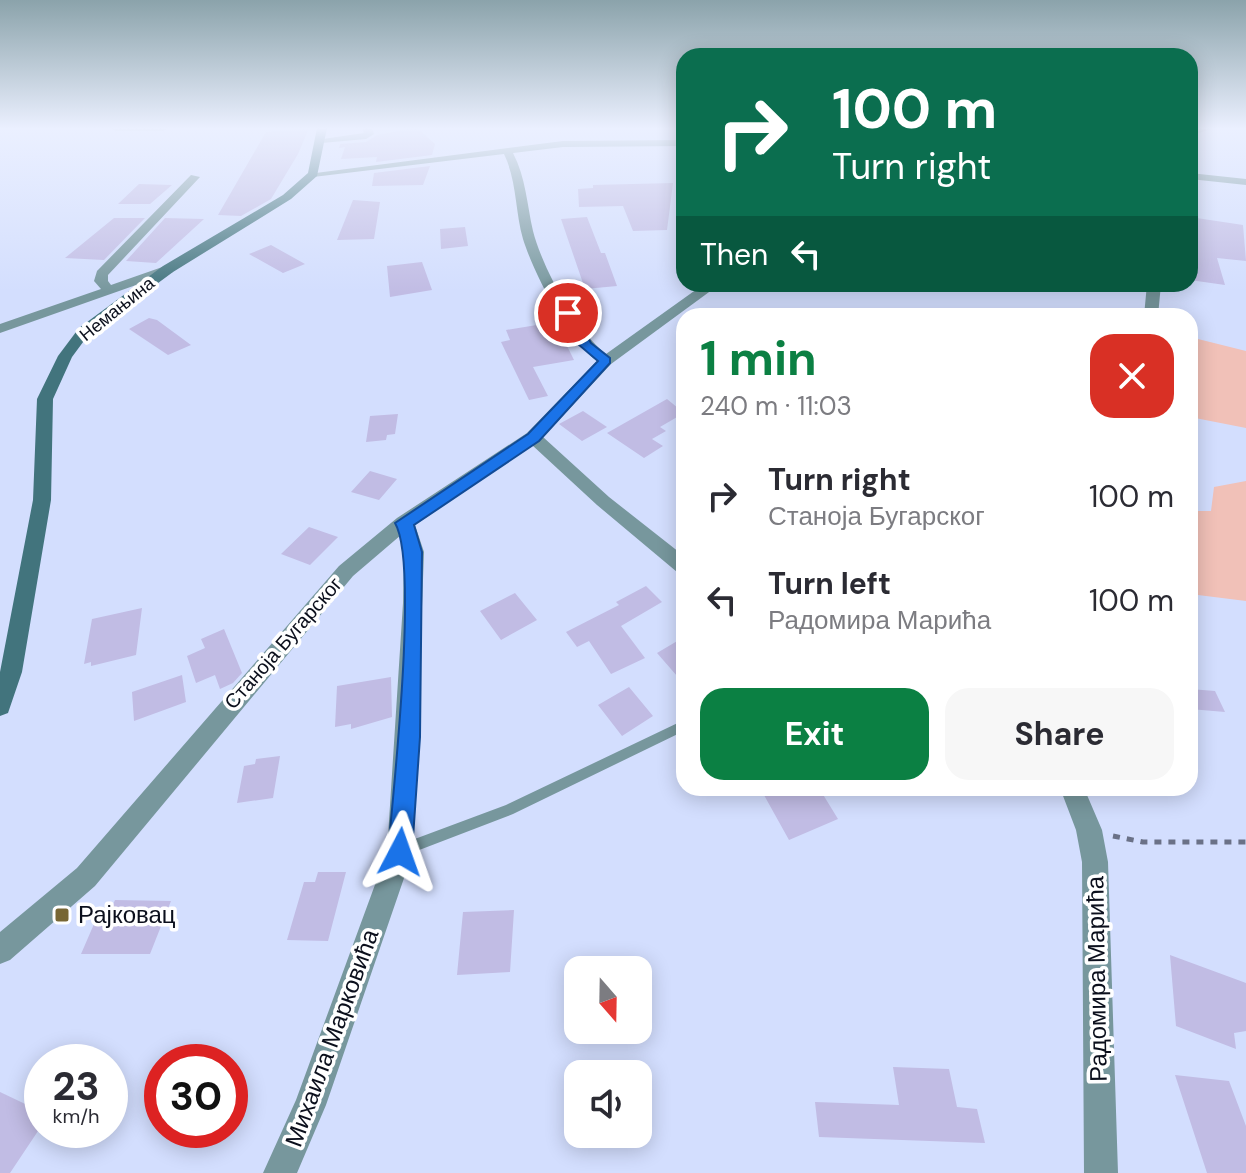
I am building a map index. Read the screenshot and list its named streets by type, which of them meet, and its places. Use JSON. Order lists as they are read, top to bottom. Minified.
{"streets":{"street":["Немањина","Станоја Бугарског","Радомира Марића","Михаила Марковића"]},"crossings":[["Станоја Бугарског","Михаила Марковића"]],"places":{"transit":["Рајковац"]},"north":"bottom","page":{"turn":["100 m","Turn right"],"then":"Then","heading":["1 min","240 m · 11:03"],"list":[{"name":"Turn right","note":"Станоја Бугарског","value":"100 m"},{"name":"Turn left","note":"Радомира Марића","value":"100 m"}],"buttons":["Exit","Share"],"speed":"23 km/h","limit":"30"}}
